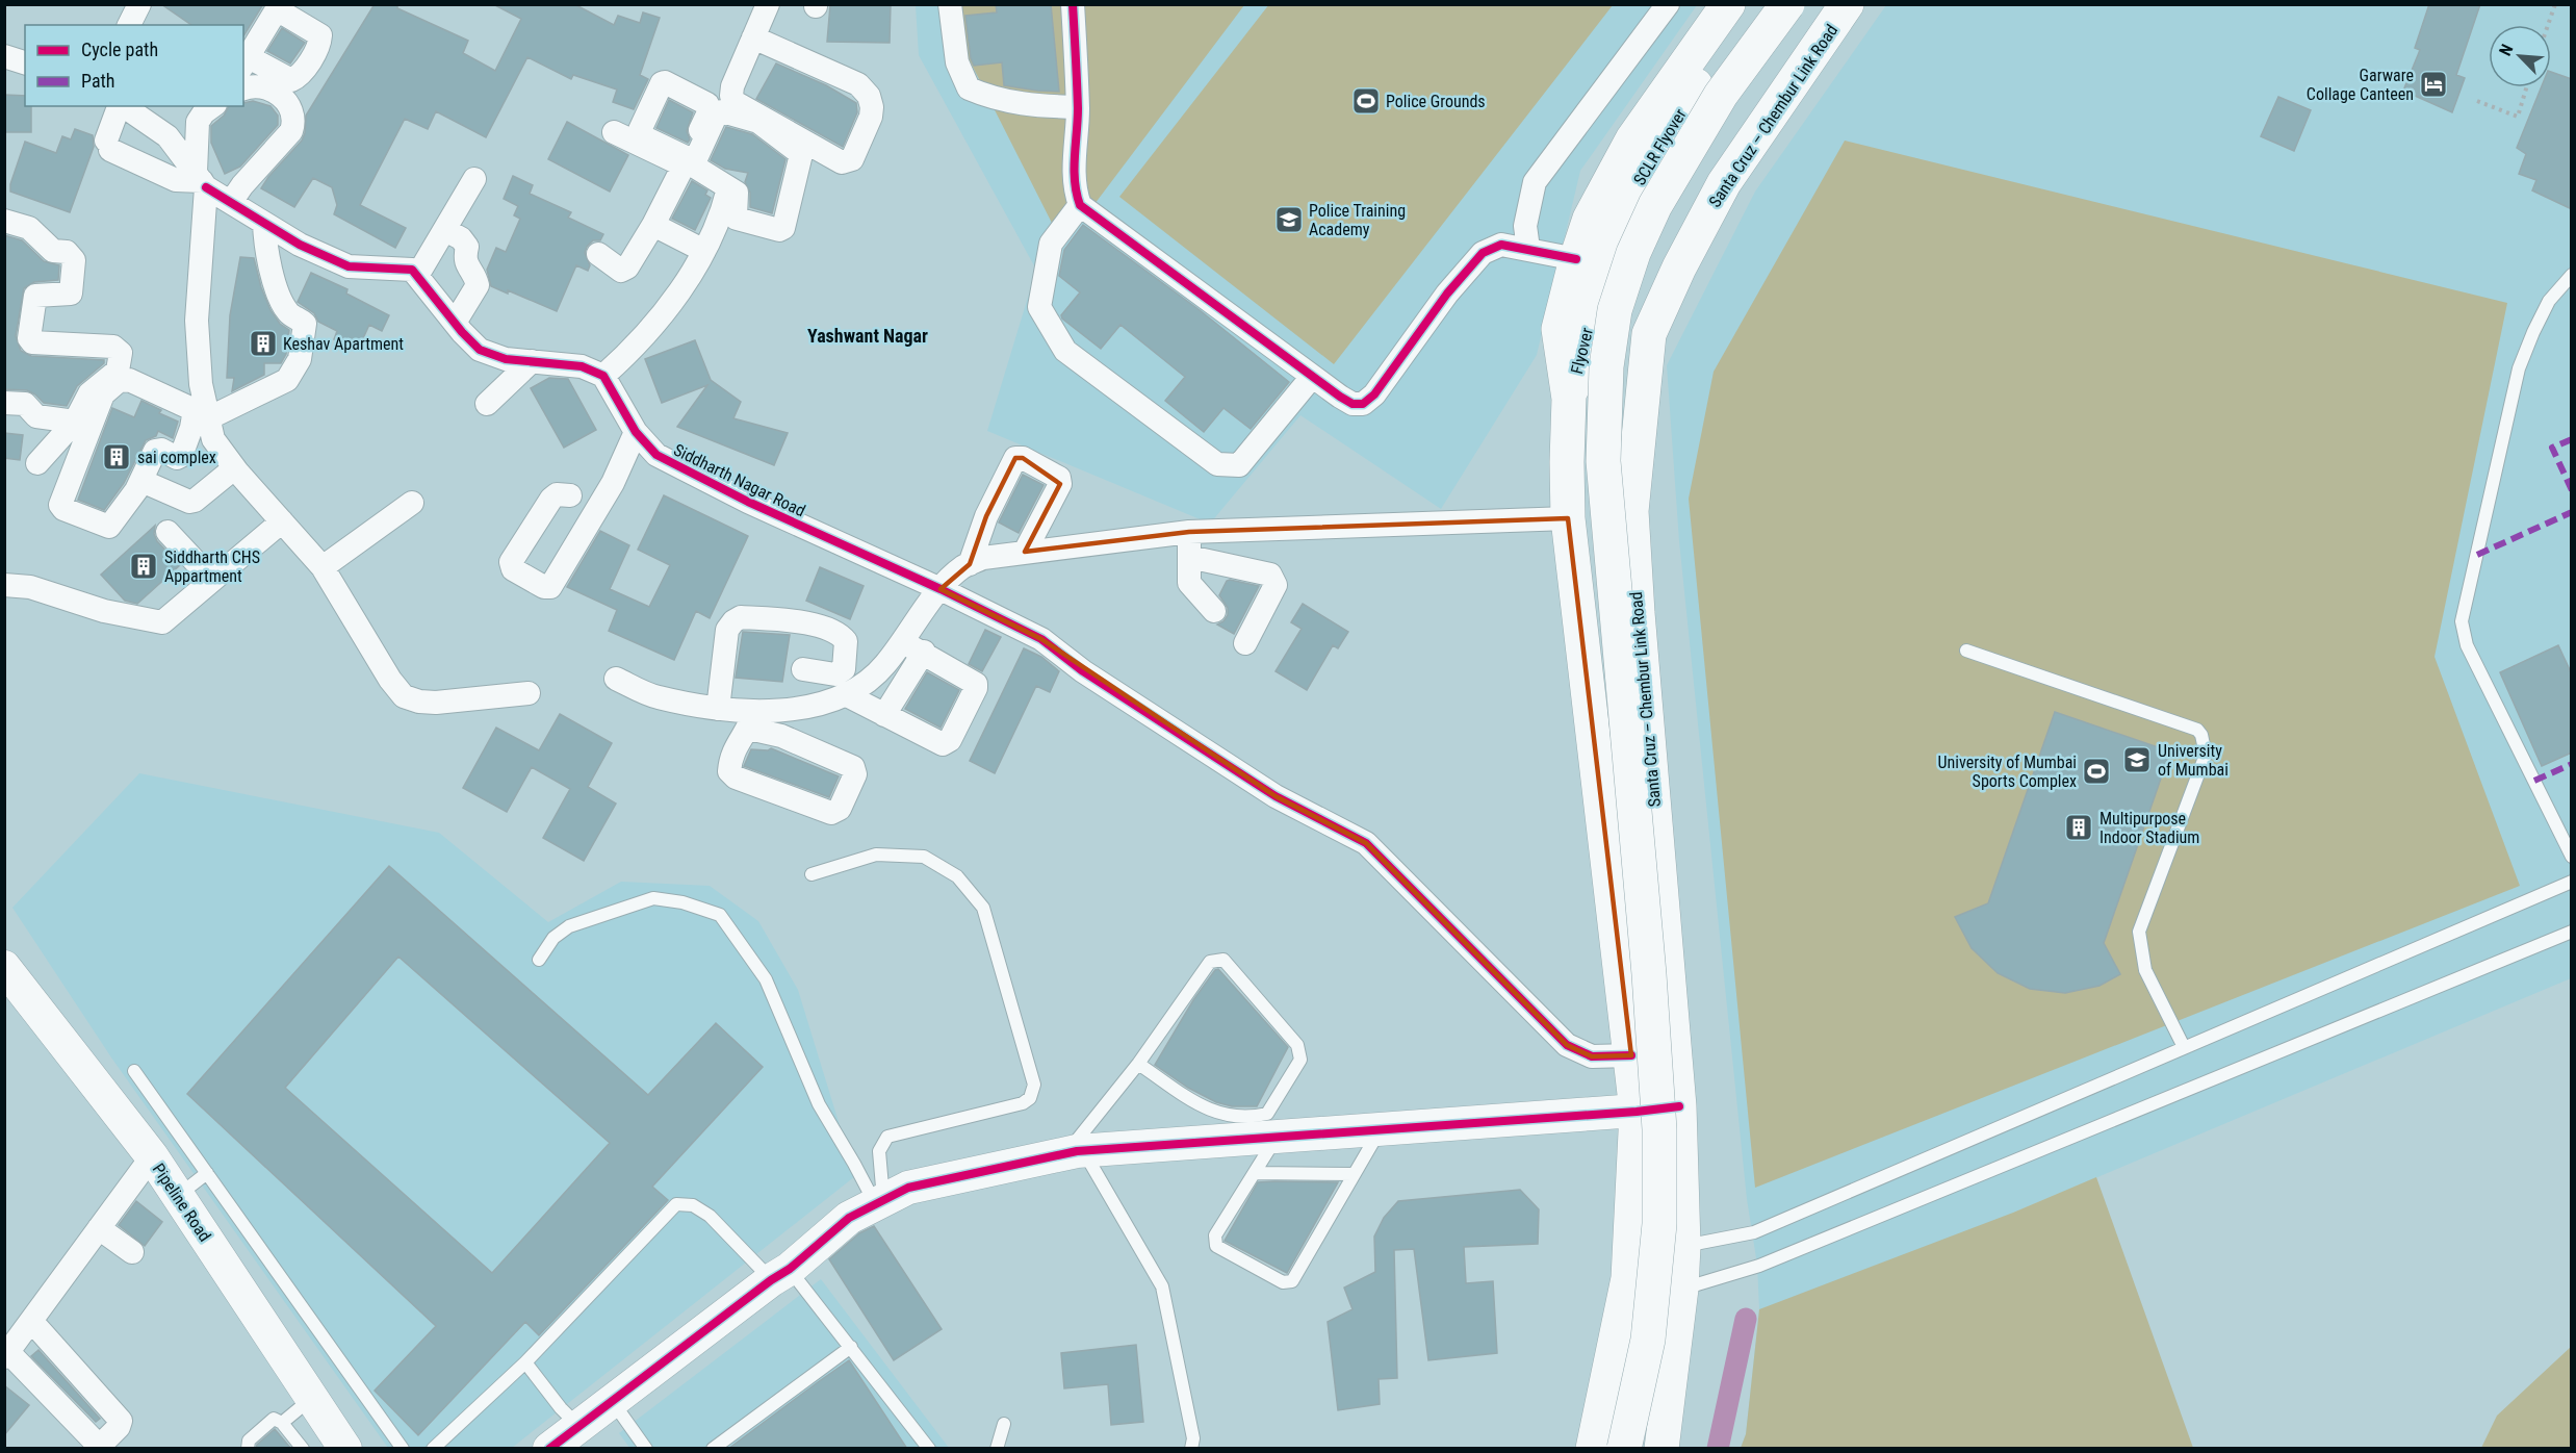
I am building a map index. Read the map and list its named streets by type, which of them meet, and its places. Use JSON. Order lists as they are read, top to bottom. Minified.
{"streets":{"highway":["Santa Cruz – Chembur Link Road","SCLR Flyover","Flyover"],"street":["Siddharth Nagar Road","Pipeline Road"]},"crossings":[["SCLR Flyover","Flyover"]],"districts":["Yashwant Nagar"],"places":{"hotel":["Garware Collage Canteen"],"sports":["Police Grounds","University of Mumbai Sports Complex"],"school or university":["Police Training Academy","University of Mumbai"],"building":["Keshav Apartment","sai complex","Siddharth CHS Appartment","Multipurpose Indoor Stadium"]},"legend":["Cycle path","Path"],"north":"top left"}
